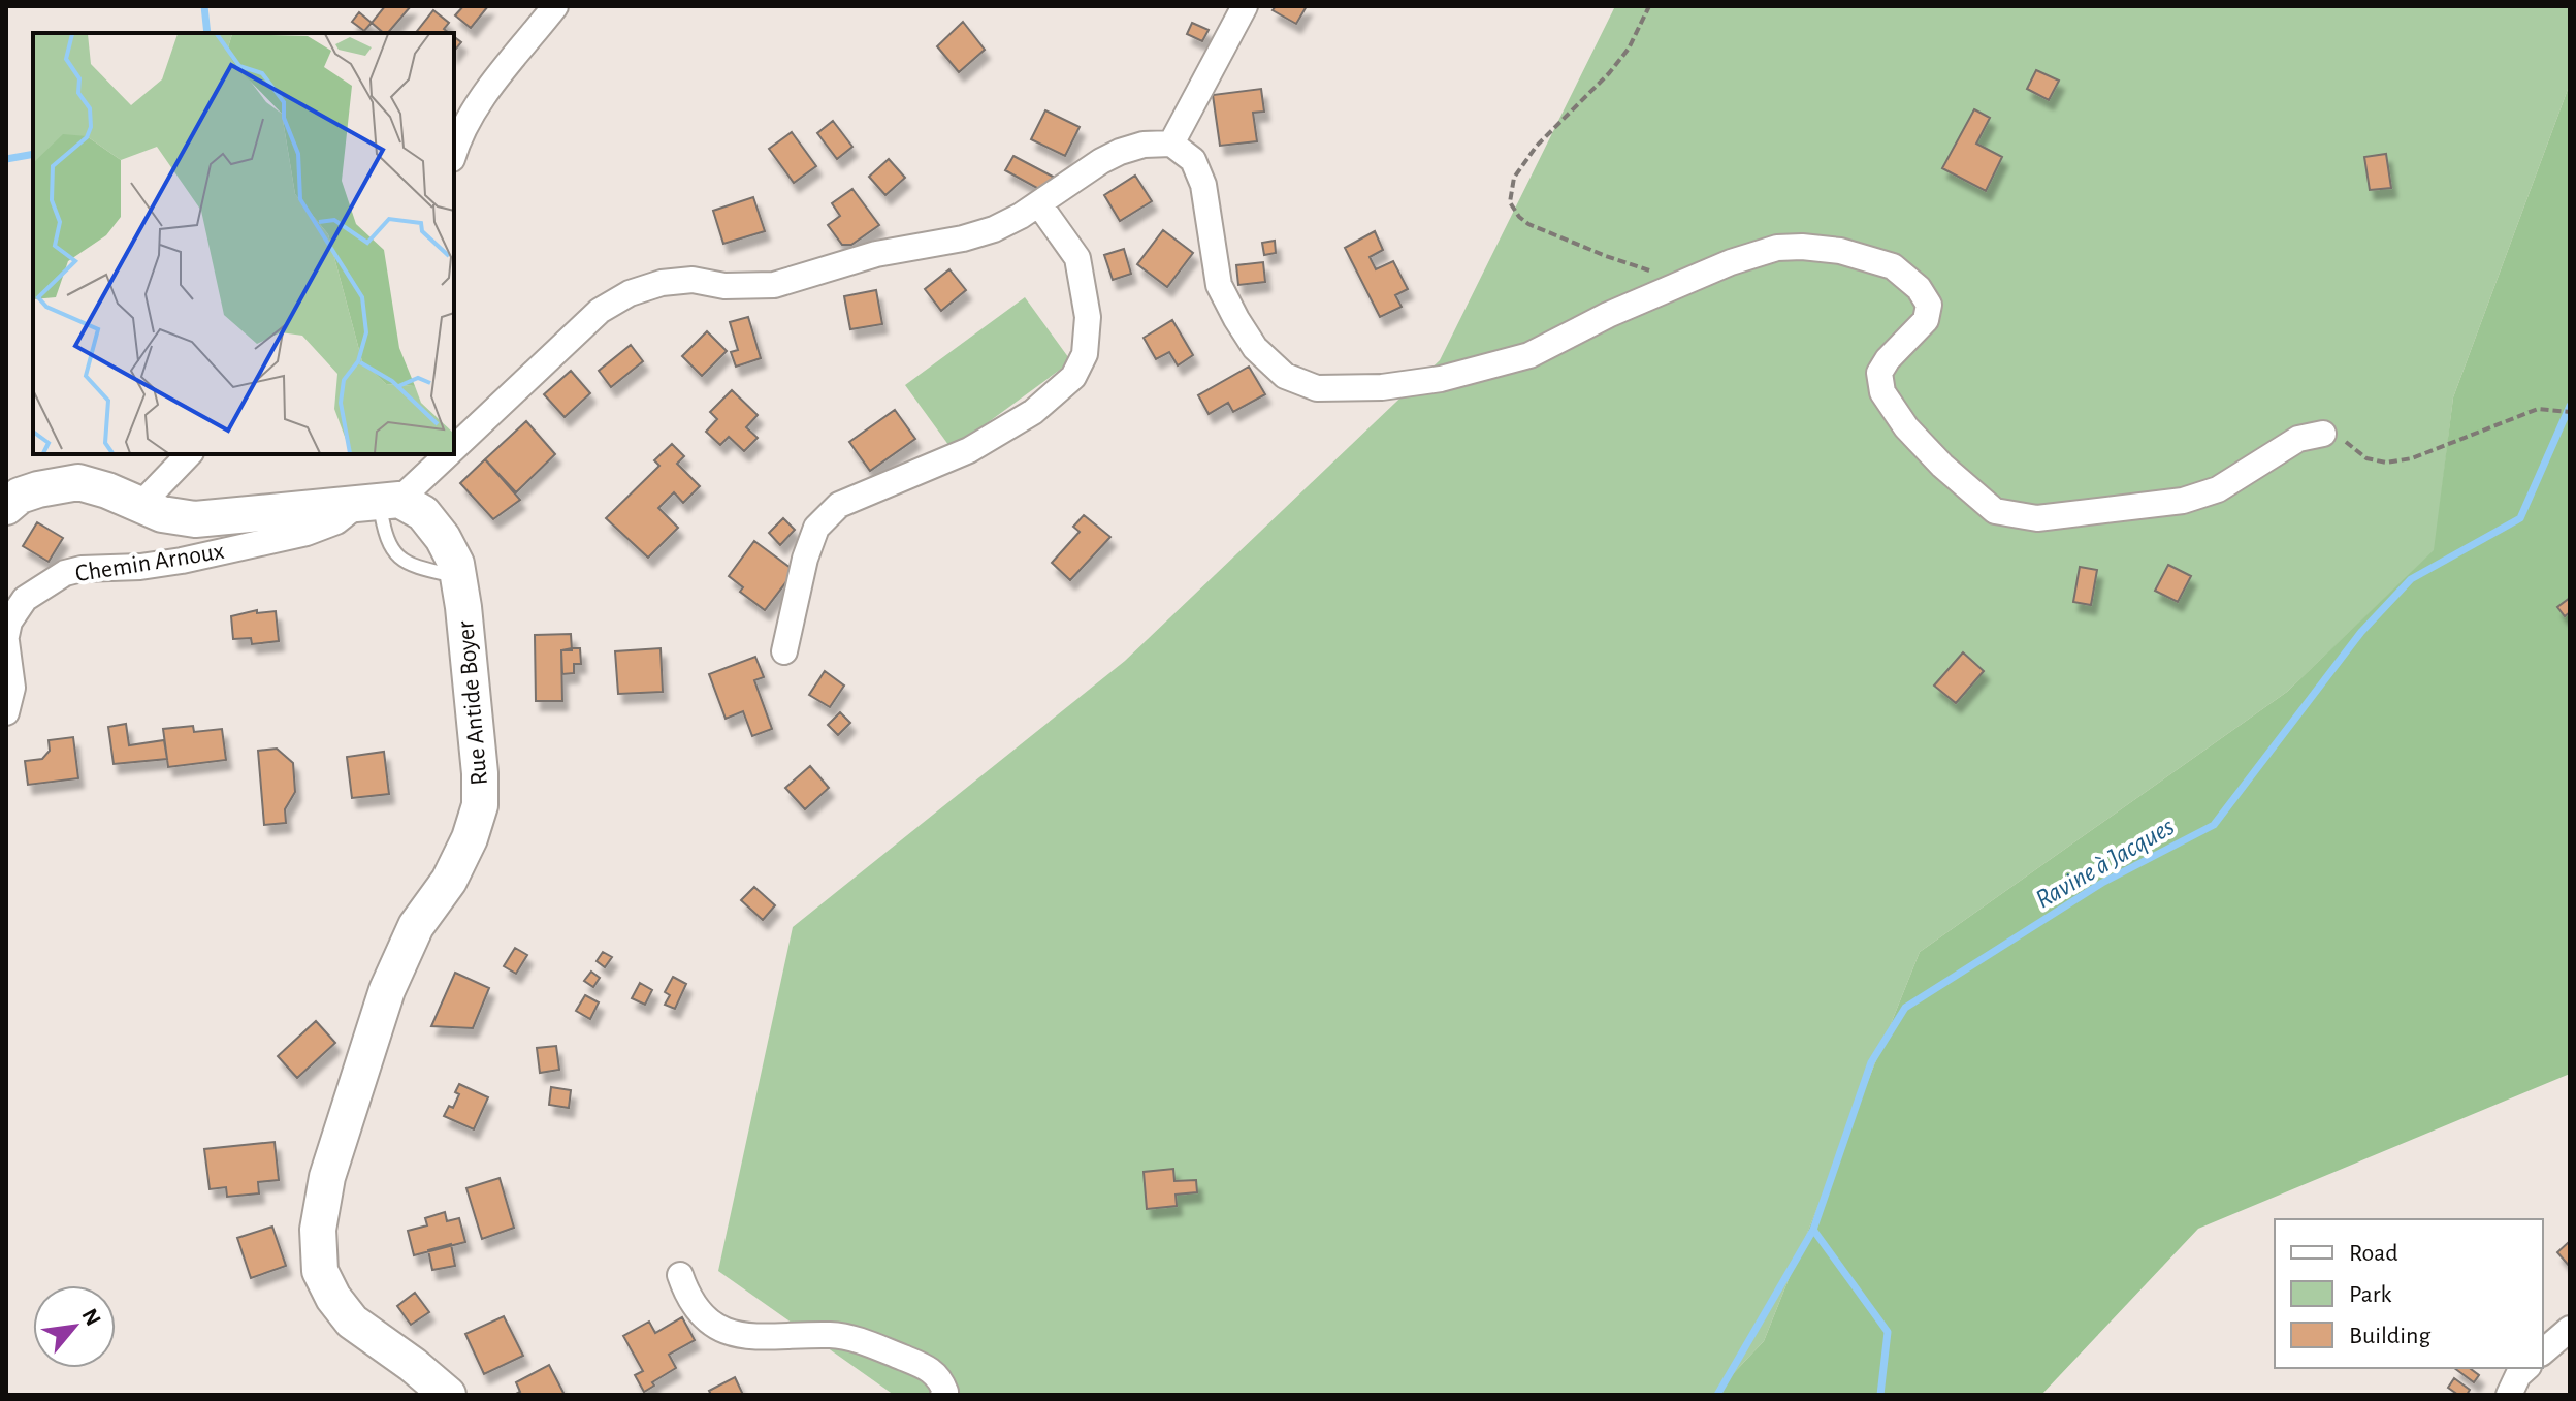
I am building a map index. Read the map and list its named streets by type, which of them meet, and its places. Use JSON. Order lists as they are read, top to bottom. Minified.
{"streets":{"main road":["Rue Antide Boyer"],"street":["Chemin Arnoux"]},"crossings":[["Chemin Arnoux","Rue Antide Boyer"]],"water":["Ravine à Jacques"],"legend":["Road","Park","Building"],"north":"top right"}
